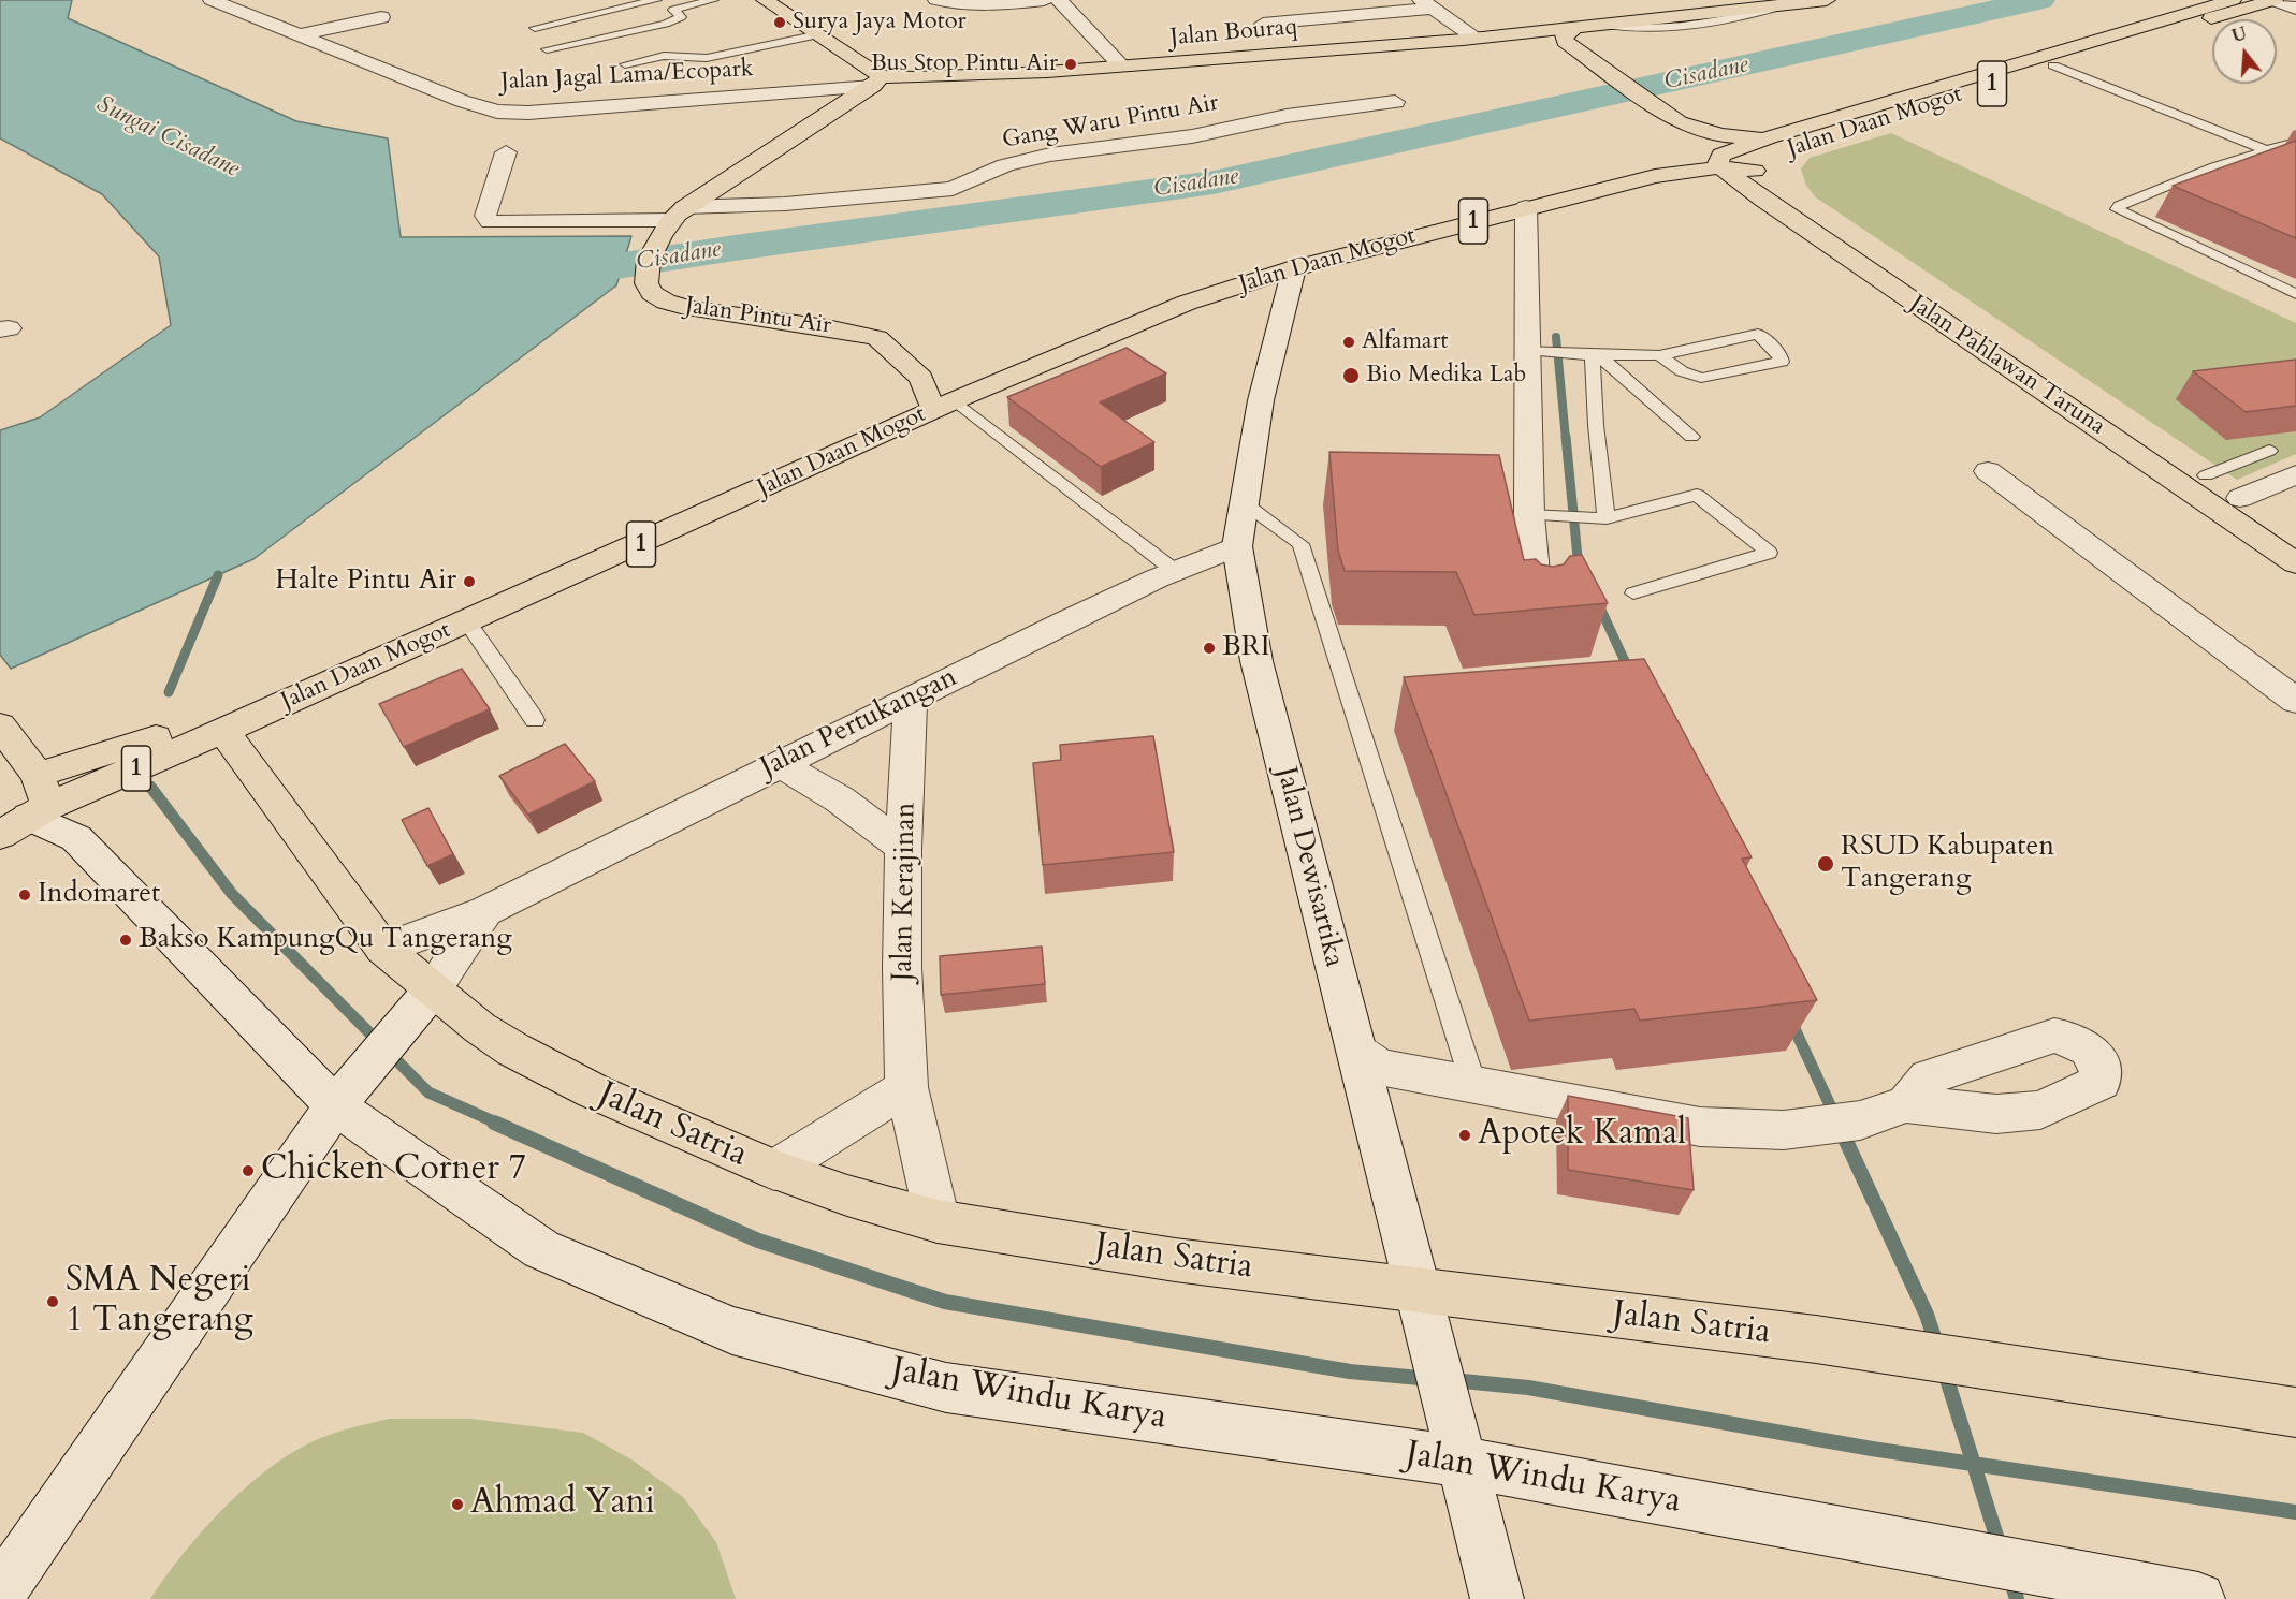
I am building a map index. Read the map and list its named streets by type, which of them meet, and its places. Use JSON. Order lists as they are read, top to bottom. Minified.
{"streets":{"main road":["Jalan Bouraq","1","Jalan Daan Mogot","Jalan Pintu Air","Jalan Pahlawan Taruna","Jalan Satria"],"street":["Jalan Jagal Lama/Ecopark","Gang Waru Pintu Air","Jalan Pertukangan","Jalan Dewisartika","Jalan Kerajinan","Jalan Windu Karya"]},"crossings":[["Jalan Bouraq","Jalan Jagal Lama/Ecopark"],["Gang Waru Pintu Air","Jalan Pintu Air"],["Jalan Daan Mogot","Jalan Pintu Air"],["Jalan Daan Mogot","Jalan Pahlawan Taruna"],["Jalan Daan Mogot","Jalan Dewisartika"],["Jalan Daan Mogot","Jalan Satria"],["Jalan Daan Mogot","Jalan Windu Karya"],["Jalan Pertukangan","Jalan Dewisartika"],["Jalan Pertukangan","Jalan Kerajinan"],["Jalan Pertukangan","Jalan Satria"],["Jalan Pertukangan","Jalan Windu Karya"],["Jalan Dewisartika","Jalan Satria"],["Jalan Dewisartika","Jalan Windu Karya"],["Jalan Kerajinan","Jalan Satria"]],"water":["Cisadane","Sungai Cisadane"],"places":["Surya Jaya Motor","Bus Stop Pintu Air","Alfamart","Bio Medika Lab","Halte Pintu Air","BRI","RSUD Kabupaten Tangerang","Indomaret","Bakso KampungQu Tangerang","Apotek Kamal","Chicken Corner 7","SMA Negeri 1 Tangerang","Ahmad Yani"],"north":"top"}
